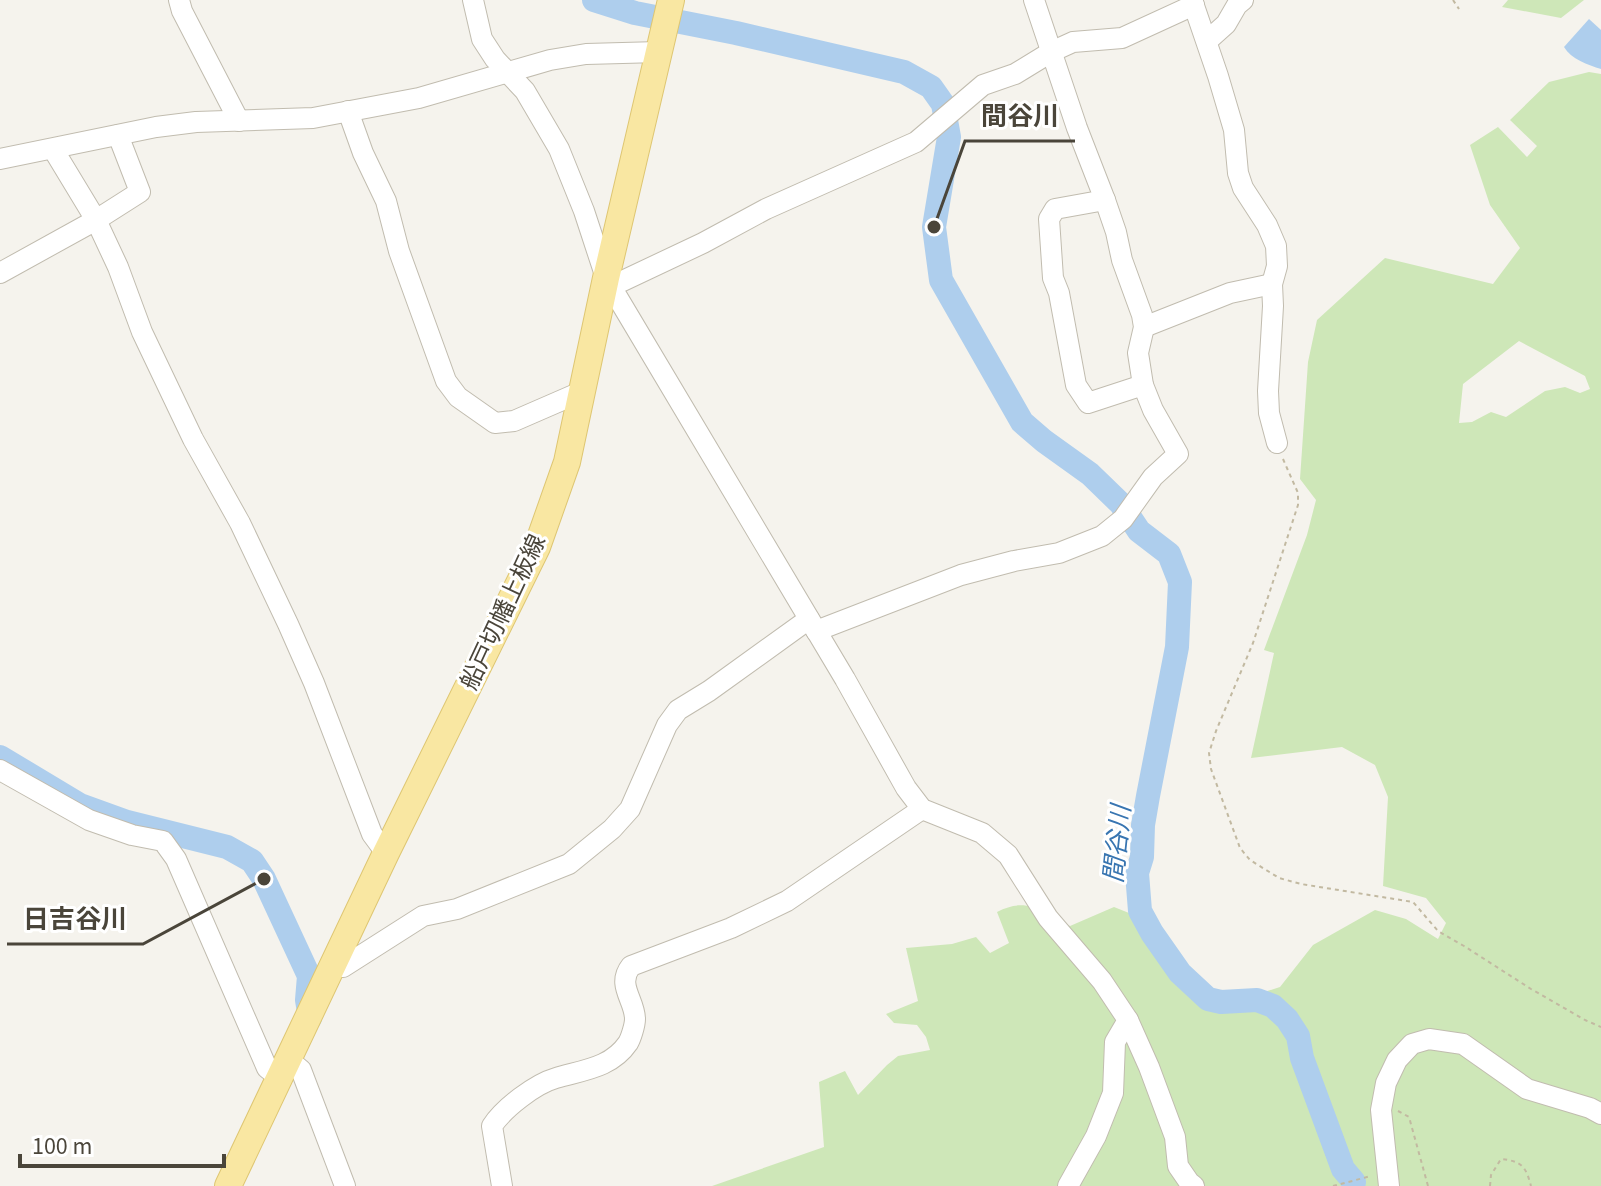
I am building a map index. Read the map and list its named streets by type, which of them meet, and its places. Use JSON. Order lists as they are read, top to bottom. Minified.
{"streets":{"main road":["船戸切幡上板線"]},"water":["間谷川"],"places":["間谷川","日吉谷川"],"scale_bar":"100 m"}
